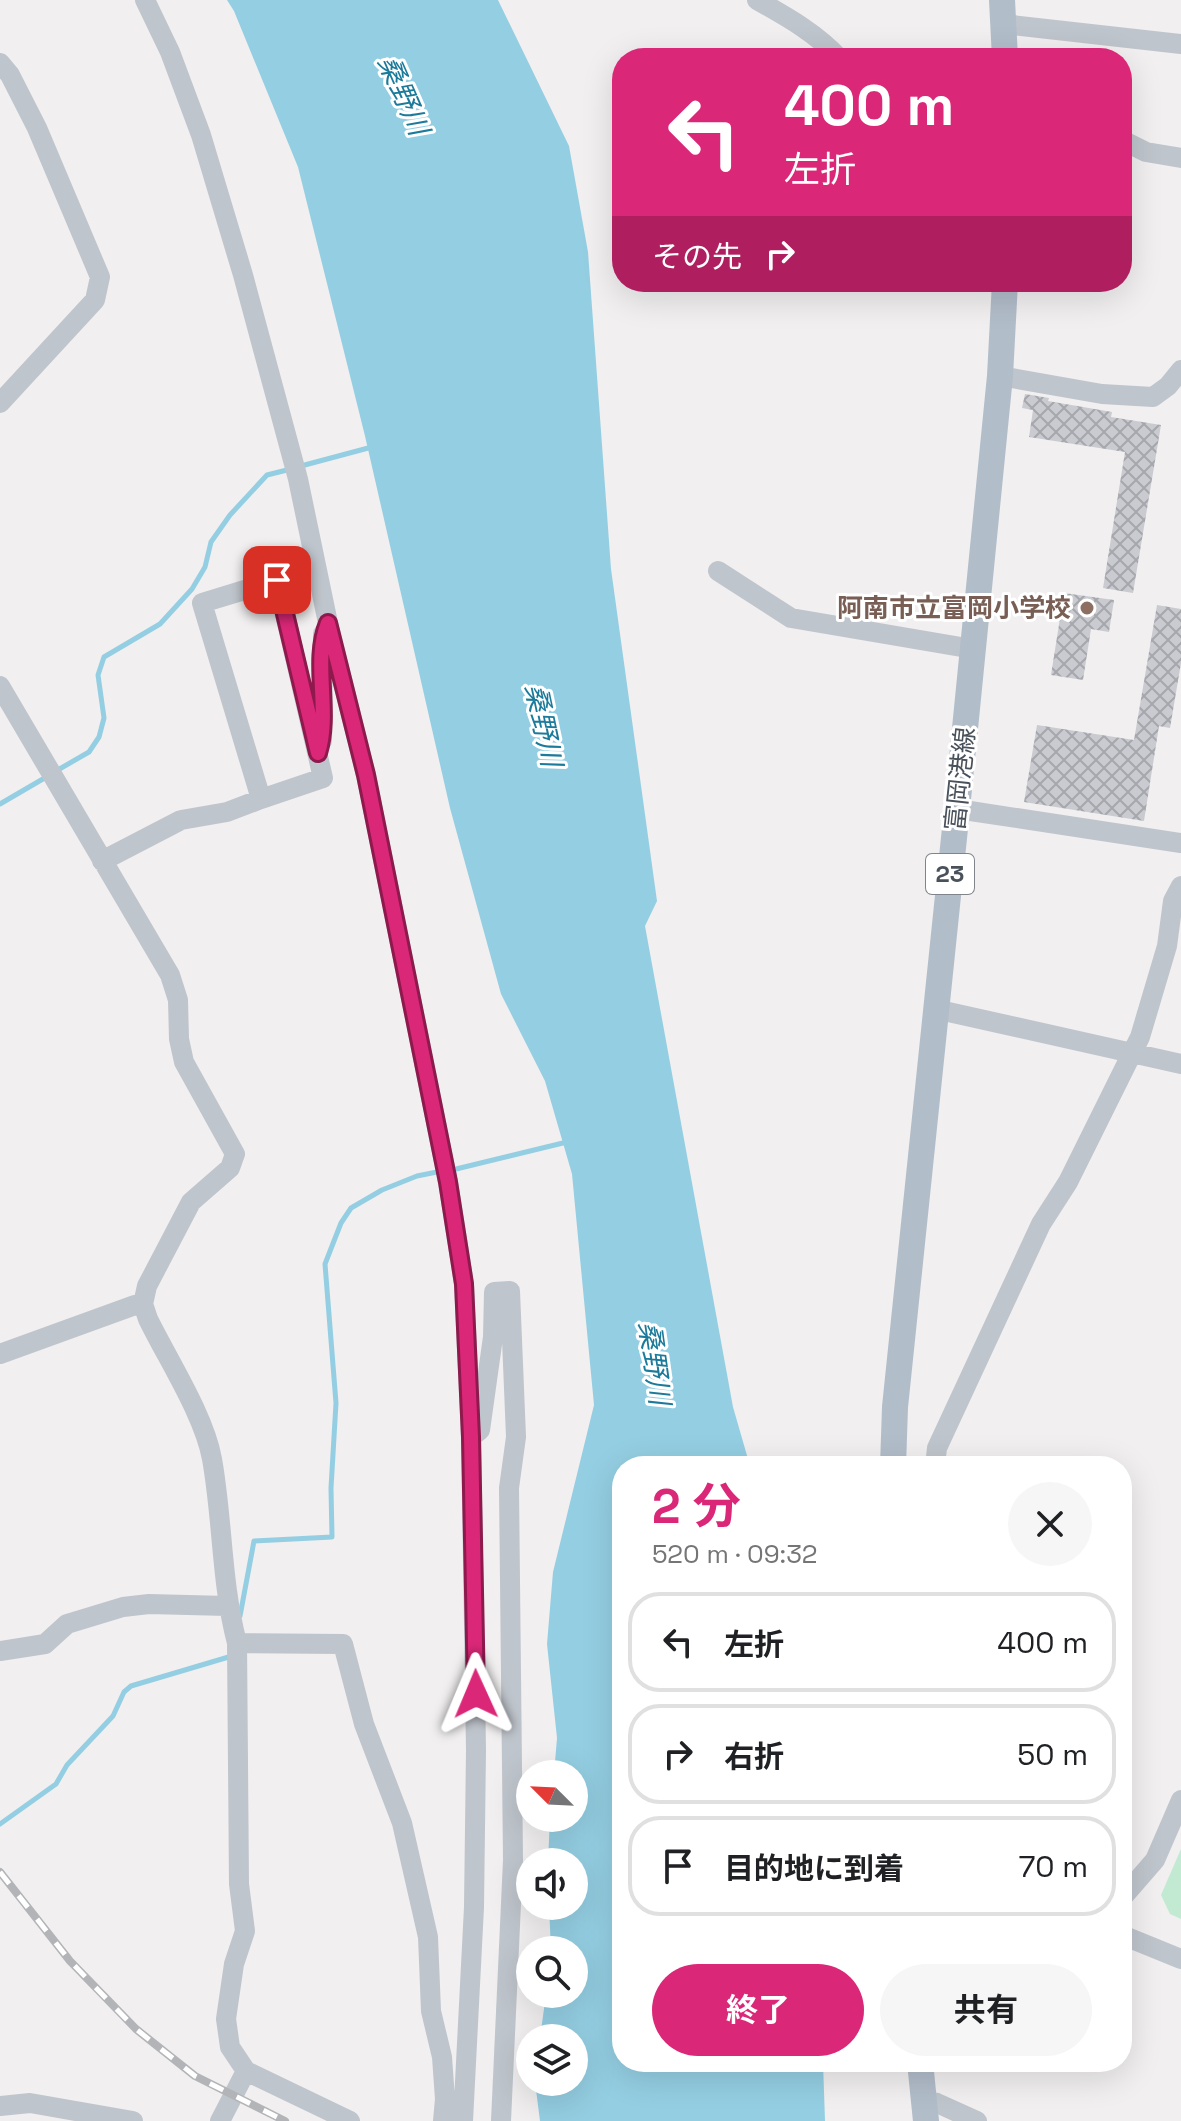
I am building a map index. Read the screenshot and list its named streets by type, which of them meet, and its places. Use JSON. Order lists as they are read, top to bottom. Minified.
{"streets":{"main road":["富岡港線","23"]},"water":["桑野川"],"places":["阿南市立富岡小学校"],"north":"top left","page":{"turn":["400 m","左折"],"then":"その先","heading":["2 分","520 m · 09:32"],"list":[{"name":"左折","value":"400 m"},{"name":"右折","value":"50 m"},{"name":"目的地に到着","value":"70 m"}],"buttons":["終了","共有"]}}
